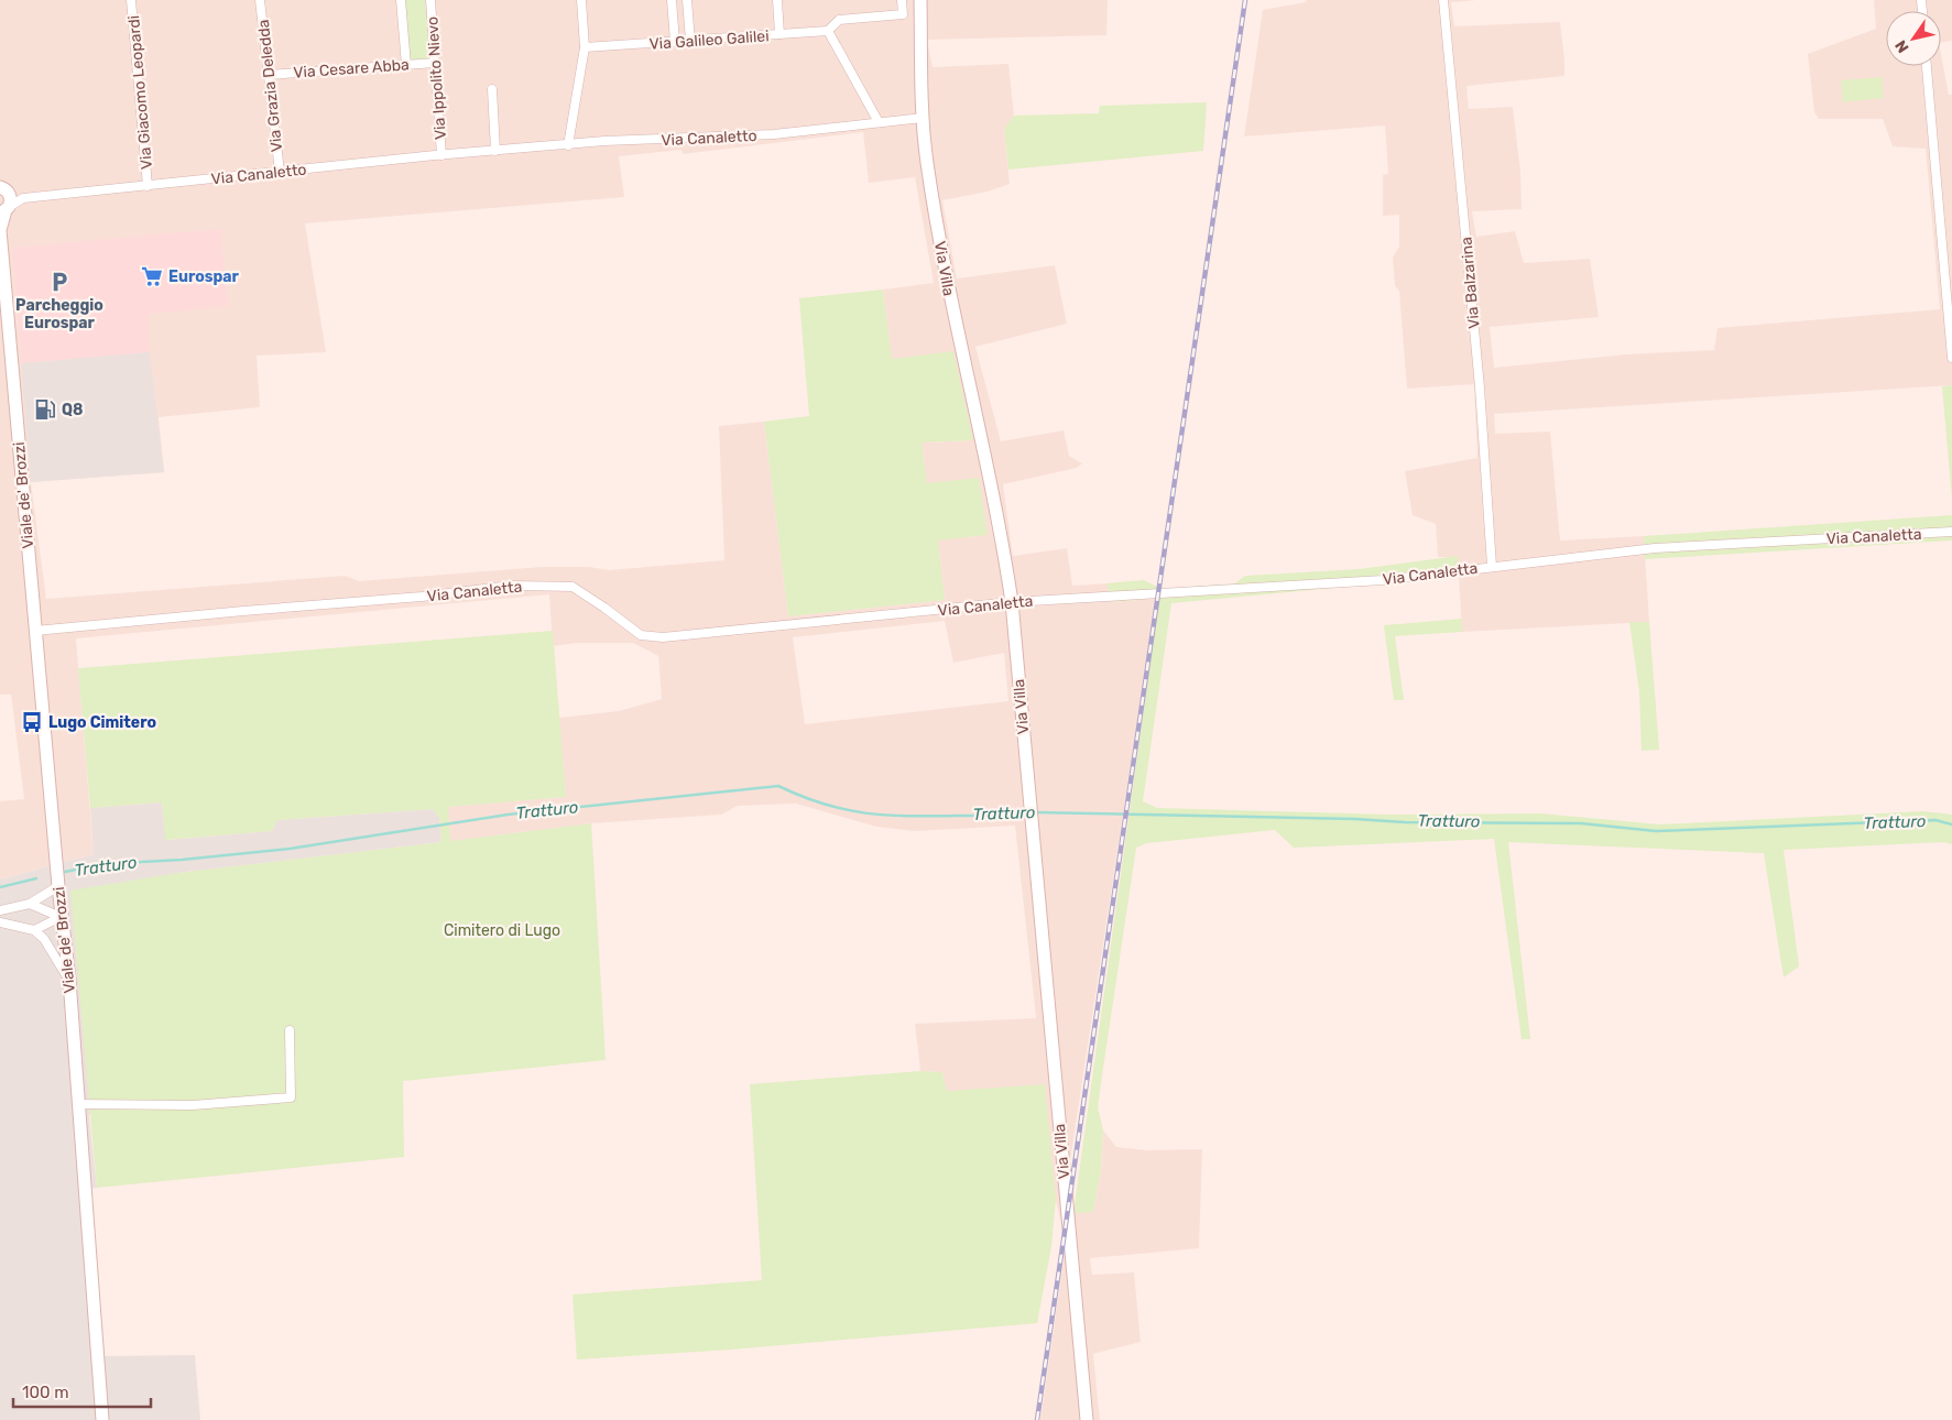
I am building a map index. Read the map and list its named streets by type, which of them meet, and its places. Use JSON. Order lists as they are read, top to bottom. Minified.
{"streets":{"street":["Via Galileo Galilei","Via Cesare Abba","Via Ippolito Nievo","Via Grazia Deledda","Via Giacomo Leopardi","Via Canaletto","Via Villa","Via Balzarina","Viale de' Brozzi","Via Canaletta"]},"crossings":[["Via Cesare Abba","Via Ippolito Nievo"],["Via Cesare Abba","Via Grazia Deledda"],["Via Ippolito Nievo","Via Canaletto"],["Via Grazia Deledda","Via Canaletto"],["Via Giacomo Leopardi","Via Canaletto"],["Via Canaletto","Via Villa"],["Via Canaletto","Viale de' Brozzi"],["Via Villa","Via Canaletta"],["Via Balzarina","Via Canaletta"],["Viale de' Brozzi","Via Canaletta"]],"water":["Tratturo"],"parks":["Cimitero di Lugo"],"places":{"supermarket":["Eurospar"],"parking":["Parcheggio Eurospar"],"fuel station":["Q8"],"bus stop":["Lugo Cimitero"]},"scale_bar":"100 m","north":"bottom left"}
